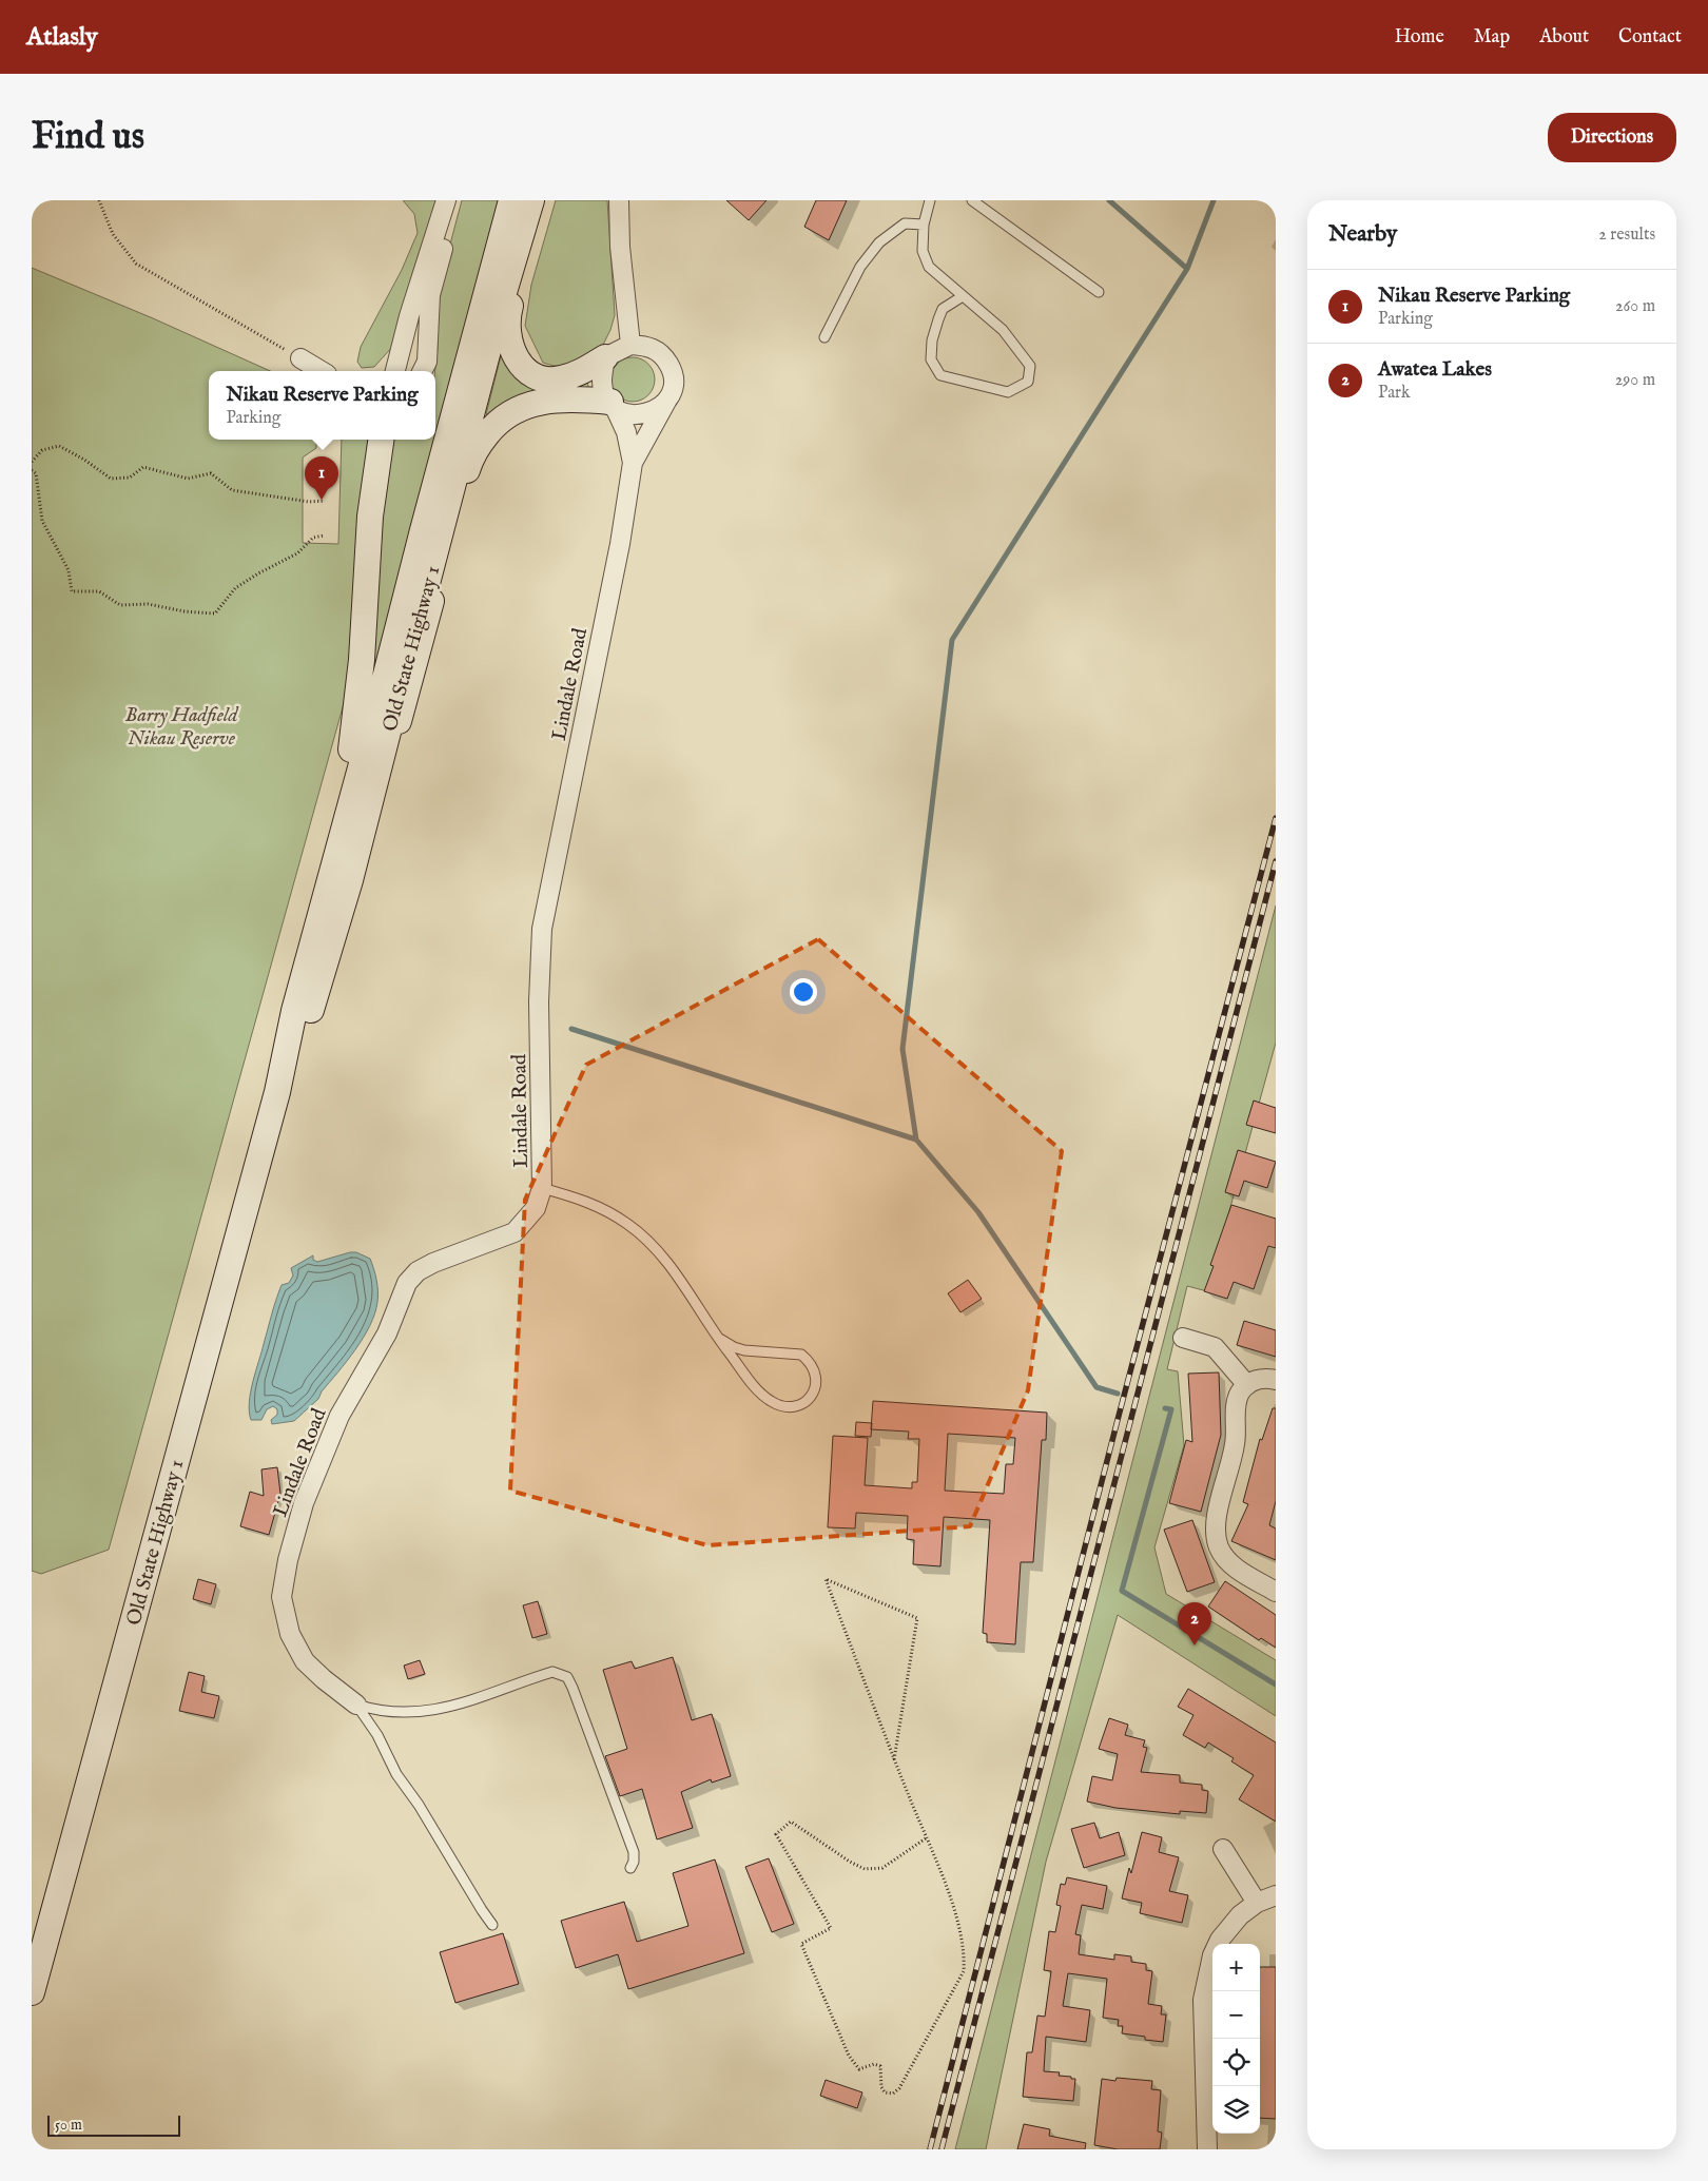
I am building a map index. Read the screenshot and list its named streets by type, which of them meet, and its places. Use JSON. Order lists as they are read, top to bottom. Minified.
{"streets":{"main road":["Old State Highway 1"],"street":["Lindale Road"]},"parks":["Barry Hadfield Nikau Reserve"],"scale_bar":"50 m","page":{"header":"Atlasly","nav":["Home","Map","About","Contact"],"buttons":"Directions","title":"Find us","heading":["Nearby","2 results"],"list":[{"mark":"1","name":"Nikau Reserve Parking","note":"Parking","value":"260 m"},{"mark":"2","name":"Awatea Lakes","note":"Park","value":"290 m"}],"popup":["Nikau Reserve Parking","Parking"],"pins":["1","2"],"map_buttons":["+","−"],"scale":"50 m"}}
